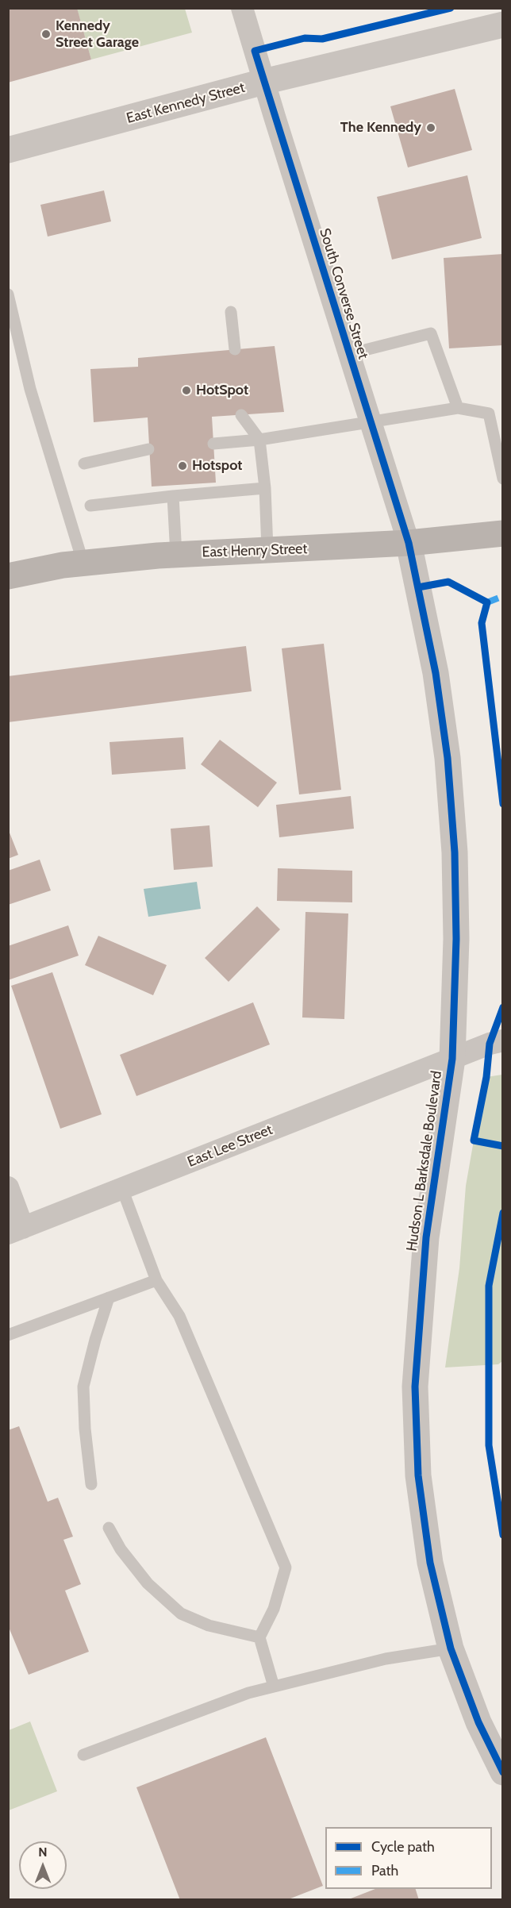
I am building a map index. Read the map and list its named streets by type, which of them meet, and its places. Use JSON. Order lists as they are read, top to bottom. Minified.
{"streets":{"main road":["East Henry Street"],"street":["East Kennedy Street","South Converse Street","East Lee Street","Hudson L Barksdale Boulevard"]},"crossings":[["East Kennedy Street","South Converse Street"],["South Converse Street","East Henry Street"],["South Converse Street","Hudson L Barksdale Boulevard"],["East Henry Street","Hudson L Barksdale Boulevard"],["East Lee Street","Hudson L Barksdale Boulevard"]],"places":["Kennedy Street Garage","The Kennedy","HotSpot","Hotspot"],"legend":["Cycle path","Path"],"north":"top"}
